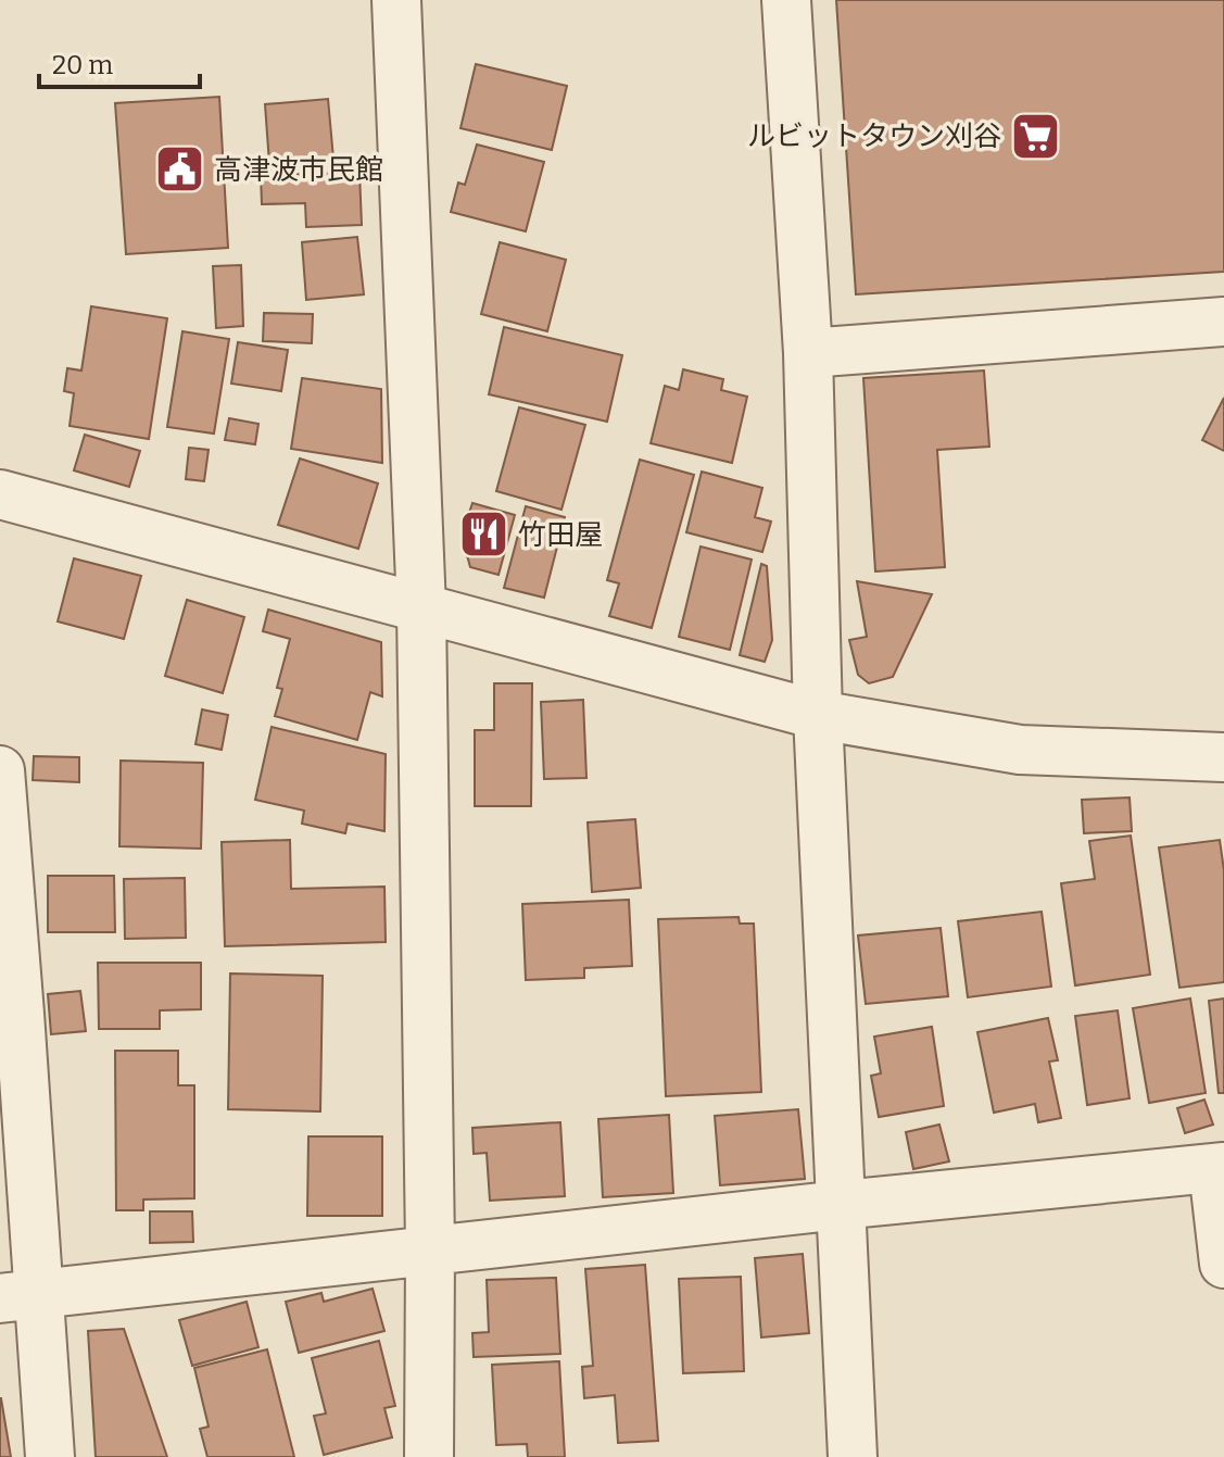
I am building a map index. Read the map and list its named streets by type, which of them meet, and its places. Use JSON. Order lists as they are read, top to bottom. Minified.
{"places":{"supermarket":["ルビットタウン刈谷"],"public building":["高津波市民館"],"restaurant":["竹田屋"]},"scale_bar":"20 m"}
